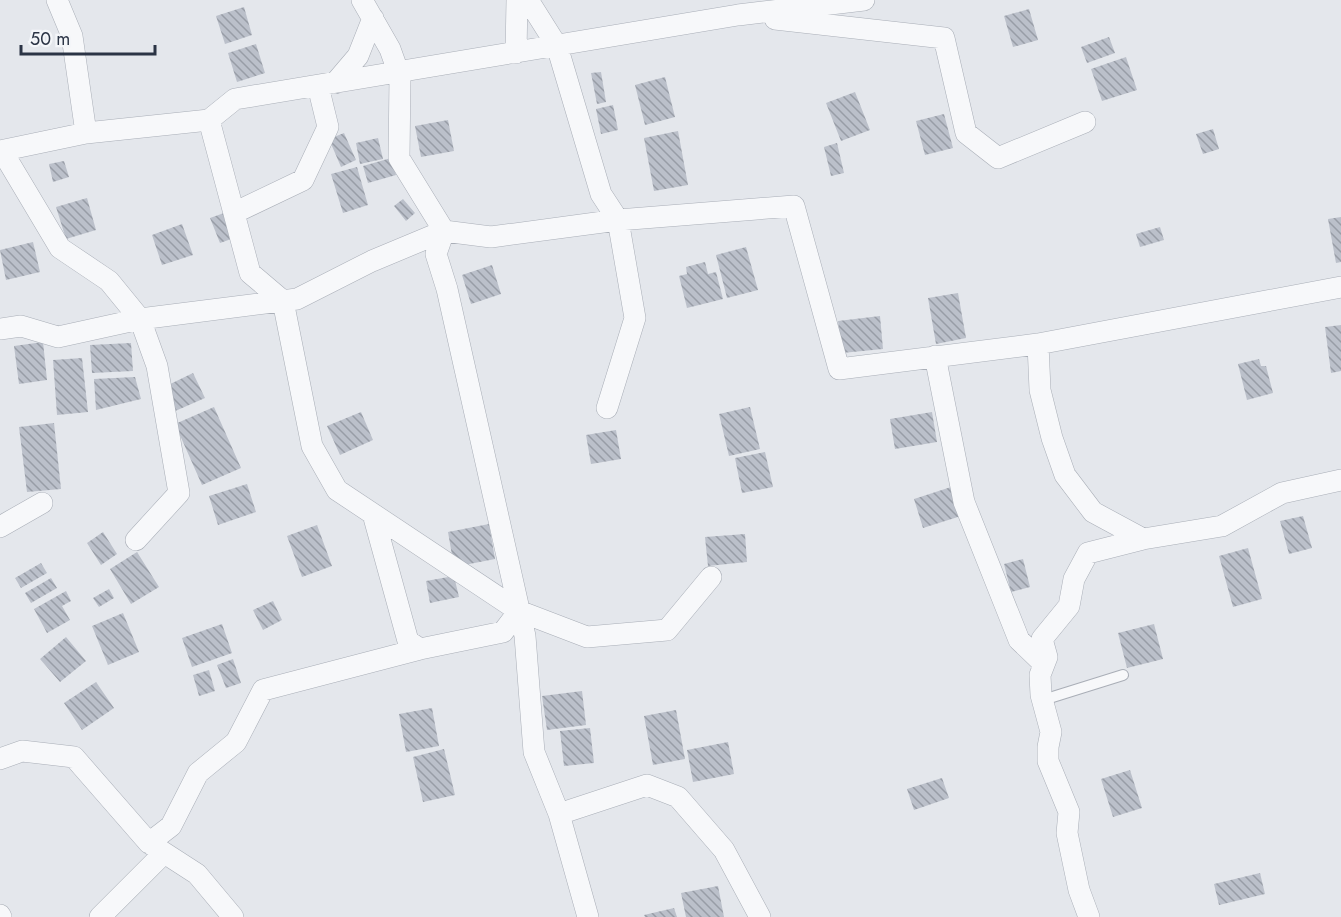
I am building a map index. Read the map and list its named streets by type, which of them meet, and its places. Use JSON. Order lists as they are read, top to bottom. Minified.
{"scale_bar":"50 m"}
